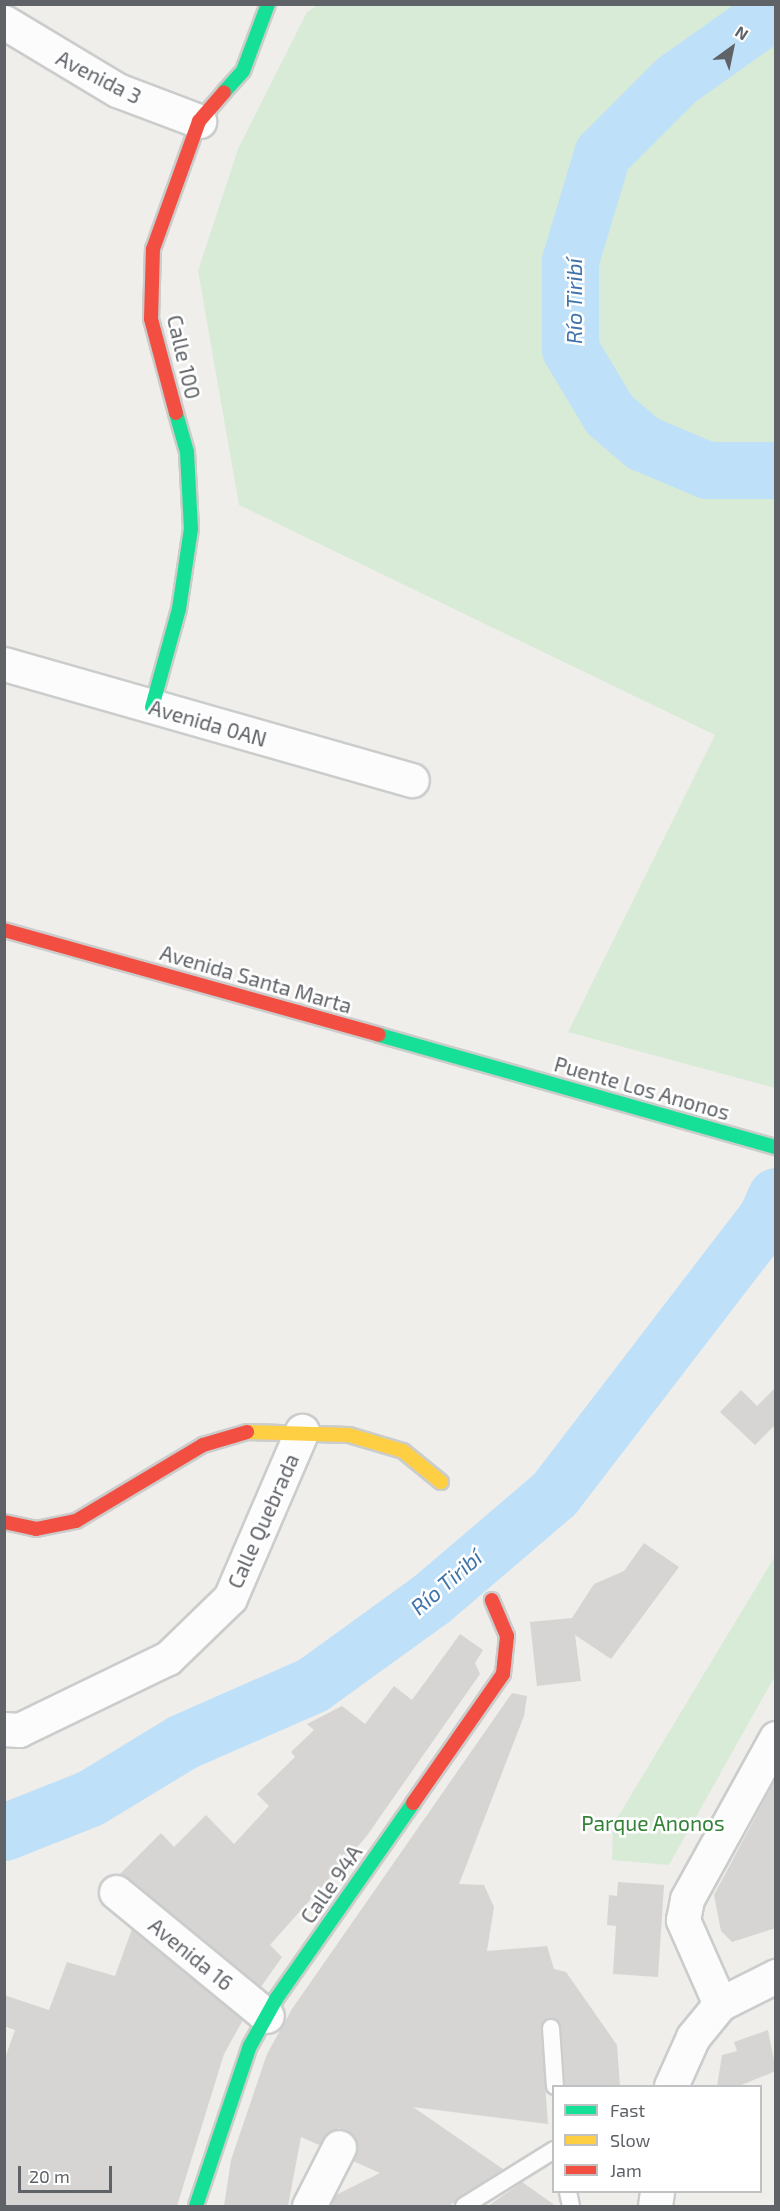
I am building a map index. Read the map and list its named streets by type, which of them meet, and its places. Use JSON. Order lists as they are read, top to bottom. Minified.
{"streets":{"street":["Avenida 3","Calle 100","Avenida 0AN","Avenida Santa Marta","Puente Los Anonos","Calle Quebrada","Calle 94A","Avenida 16"]},"crossings":[["Avenida 3","Calle 100"],["Calle 100","Avenida 0AN"],["Avenida Santa Marta","Puente Los Anonos"],["Calle 94A","Avenida 16"]],"water":["Río Tiribí"],"parks":["Parque Anonos"],"legend":["Fast","Slow","Jam"],"scale_bar":"20 m","north":"top right"}
